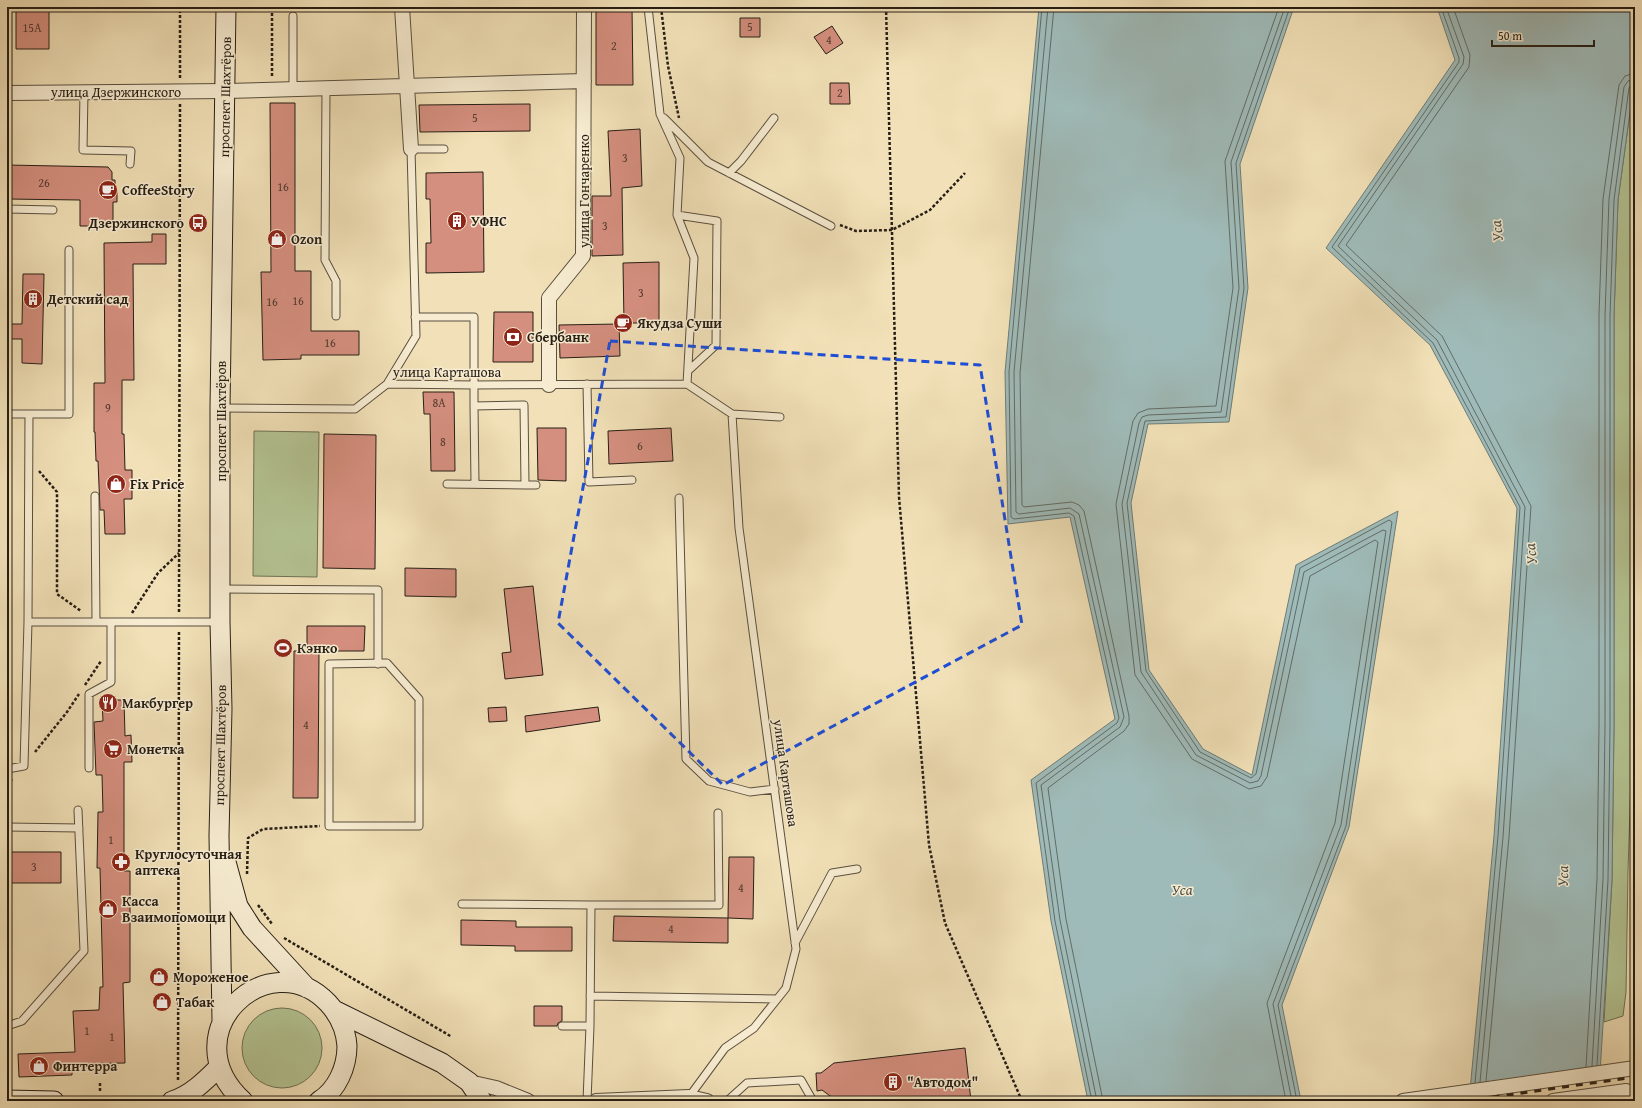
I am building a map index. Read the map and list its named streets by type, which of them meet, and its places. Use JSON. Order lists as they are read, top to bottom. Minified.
{"streets":{"main road":["проспект Шахтёров"],"street":["улица Дзержинского","улица Гончаренко"],"lane":["улица Карташова"]},"crossings":[["улица Дзержинского","проспект Шахтёров"],["проспект Шахтёров","улица Карташова"],["улица Гончаренко","улица Карташова"]],"water":["Уса"],"places":{"cafe":["CoffeeStory","Якудза Суши"],"building":["УФНС","Детский сад","\"Автодом\""],"bus stop":["Дзержинского"],"shop":["Ozon","Fix Price","Касса Взаимопомощи","Мороженое","Табак","Финтерра"],"bank":["Сбербанк"],"sports":["Кэнко"],"restaurant":["Макбургер"],"supermarket":["Монетка"],"pharmacy":["Круглосуточная аптека"]},"house_numbers":["5","15А","4","2","2","5","3","26","16","3","3","16","16","16","8А","9","8","6","4","1","3","4","4","1","1"],"scale_bar":"50 m"}
